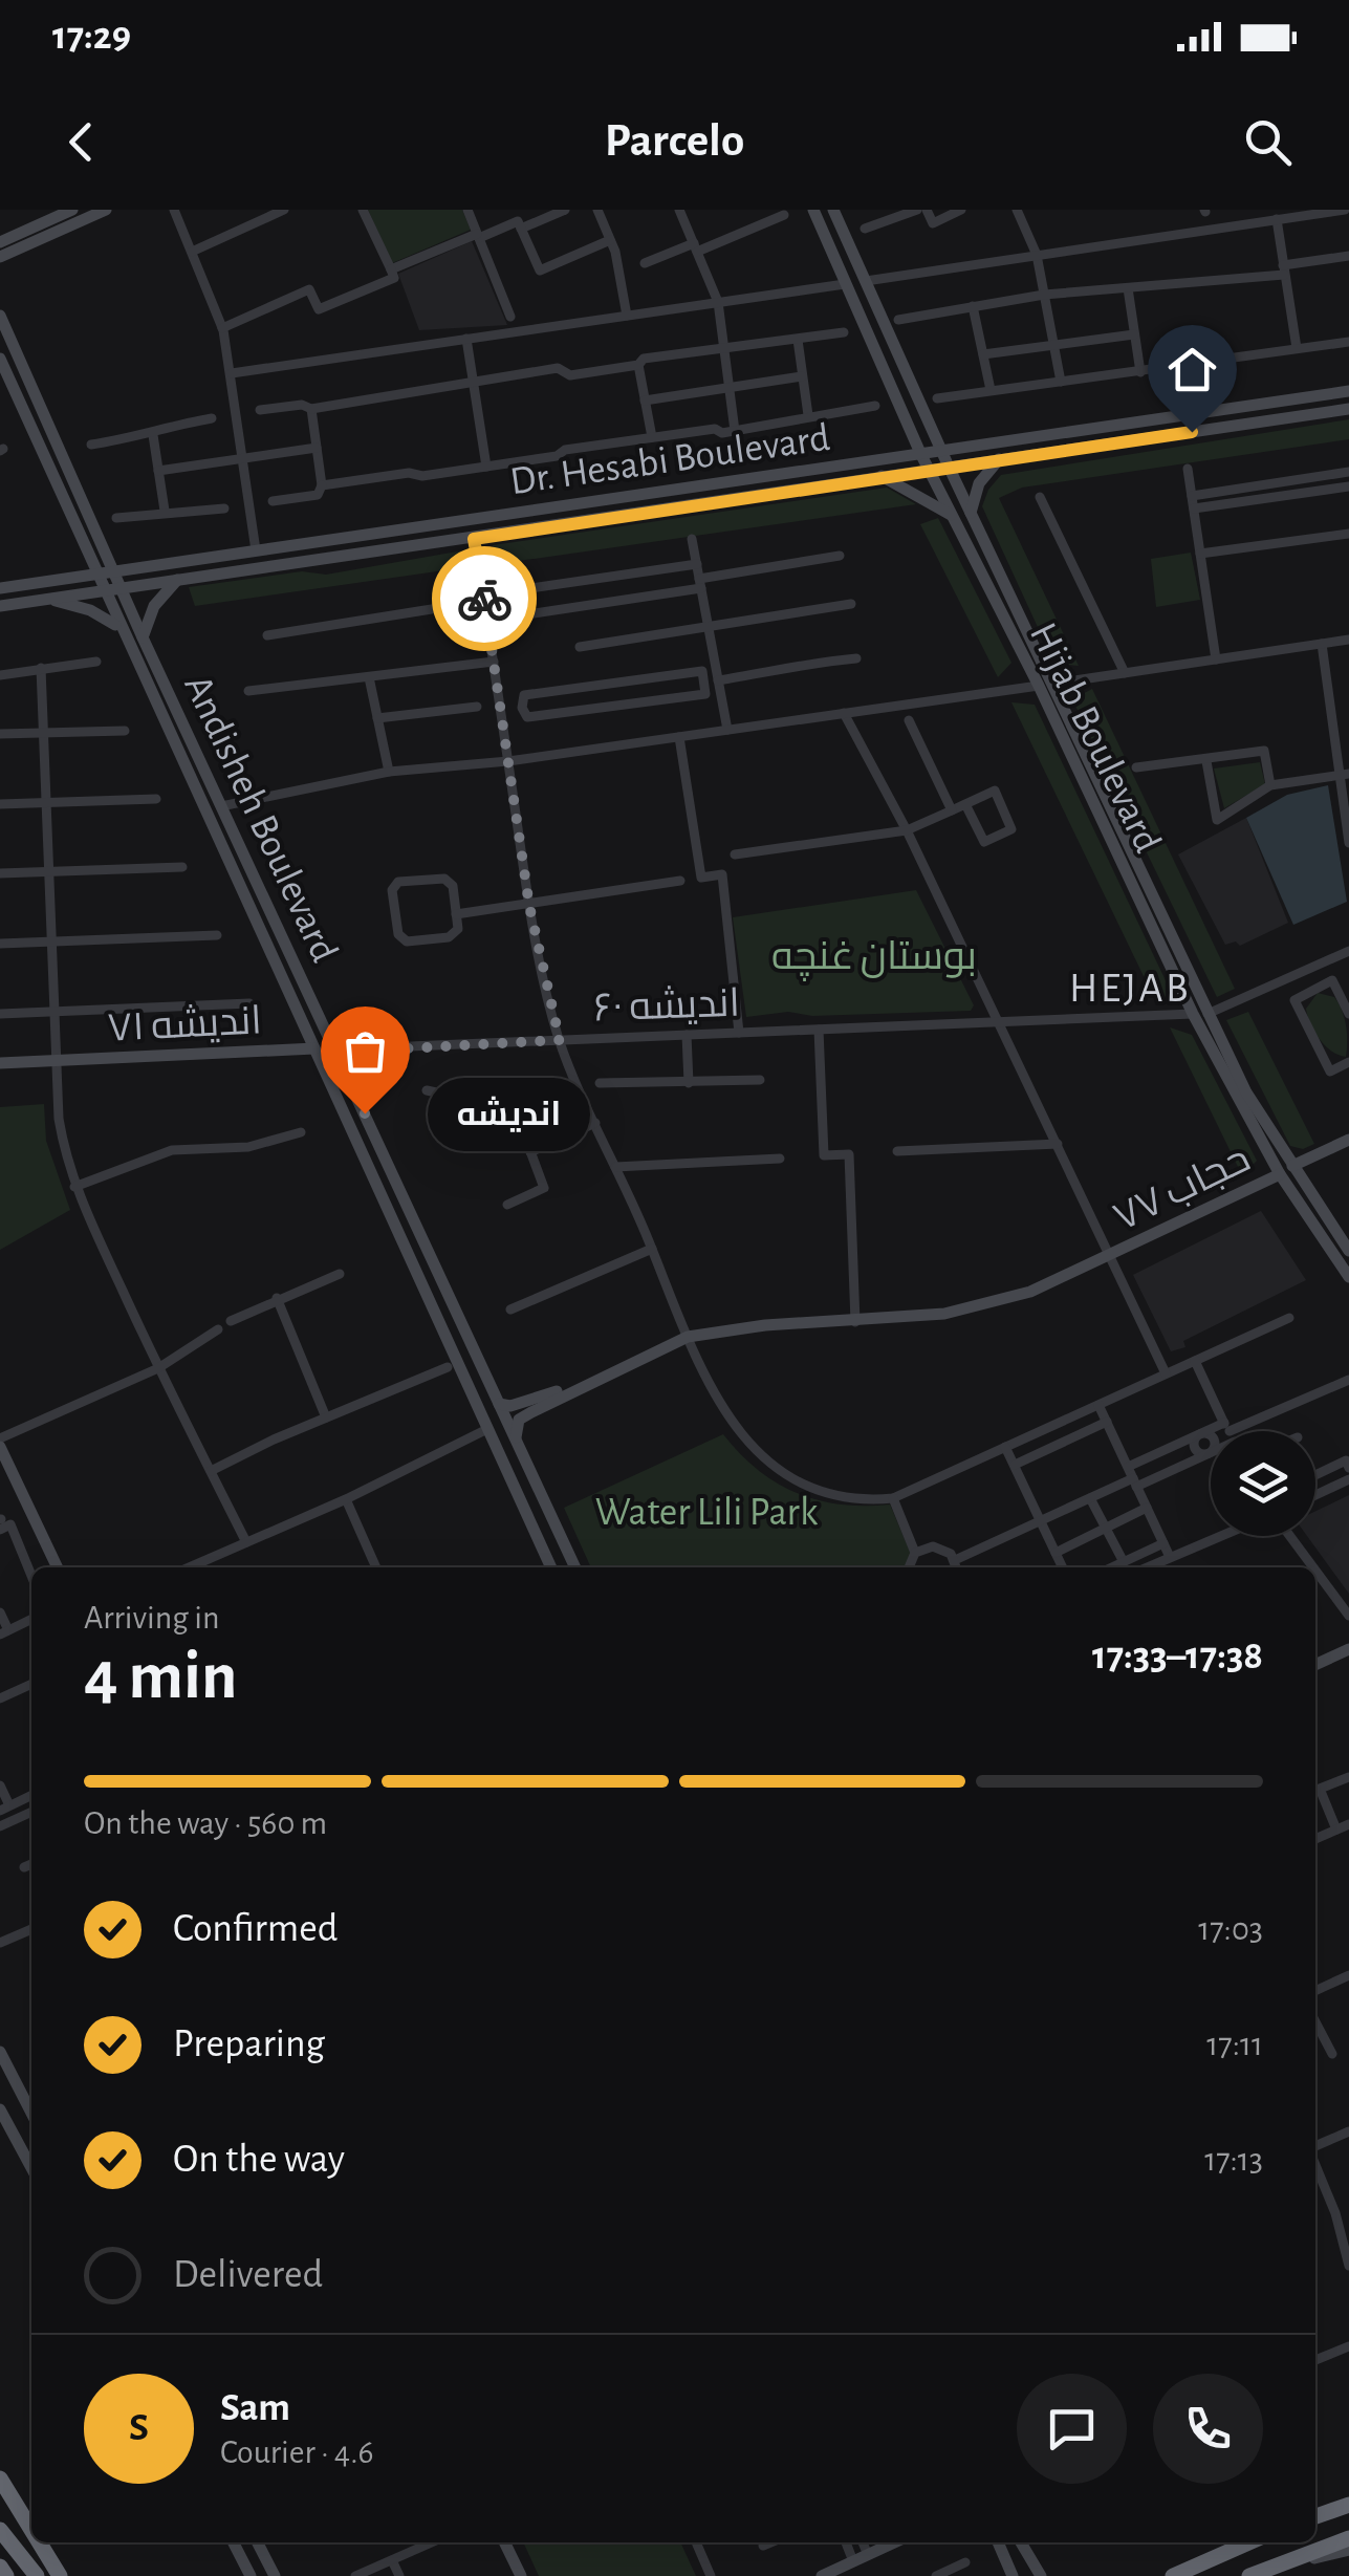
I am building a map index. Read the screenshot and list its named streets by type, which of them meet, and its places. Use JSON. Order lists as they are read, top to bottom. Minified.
{"streets":{"main road":["Dr. Hesabi Boulevard","Hijab Boulevard","Andisheh Boulevard","اندیشه ۷۱","حجاب ۷۷"],"street":["اندیشه ۶۰"]},"crossings":[["Dr. Hesabi Boulevard","Hijab Boulevard"],["Dr. Hesabi Boulevard","Andisheh Boulevard"],["Hijab Boulevard","اندیشه ۶۰"],["Hijab Boulevard","حجاب ۷۷"],["Andisheh Boulevard","اندیشه ۶۰"],["Andisheh Boulevard","اندیشه ۷۱"]],"districts":["HEJAB"],"parks":["بوستان غنچه","Water Lili Park"],"places":["اندیشه"],"page":{"status":"17:29","header":"Parcelo","bubble":"اندیشه","heading":["4 min","Arriving in","17:33–17:38"],"panel":["Sam","Courier · 4.6"],"bar":"On the way · 560 m","list":[["Confirmed","17:03"],["Preparing","17:11"],["On the way","17:13"],"Delivered"],"round":"S"}}
